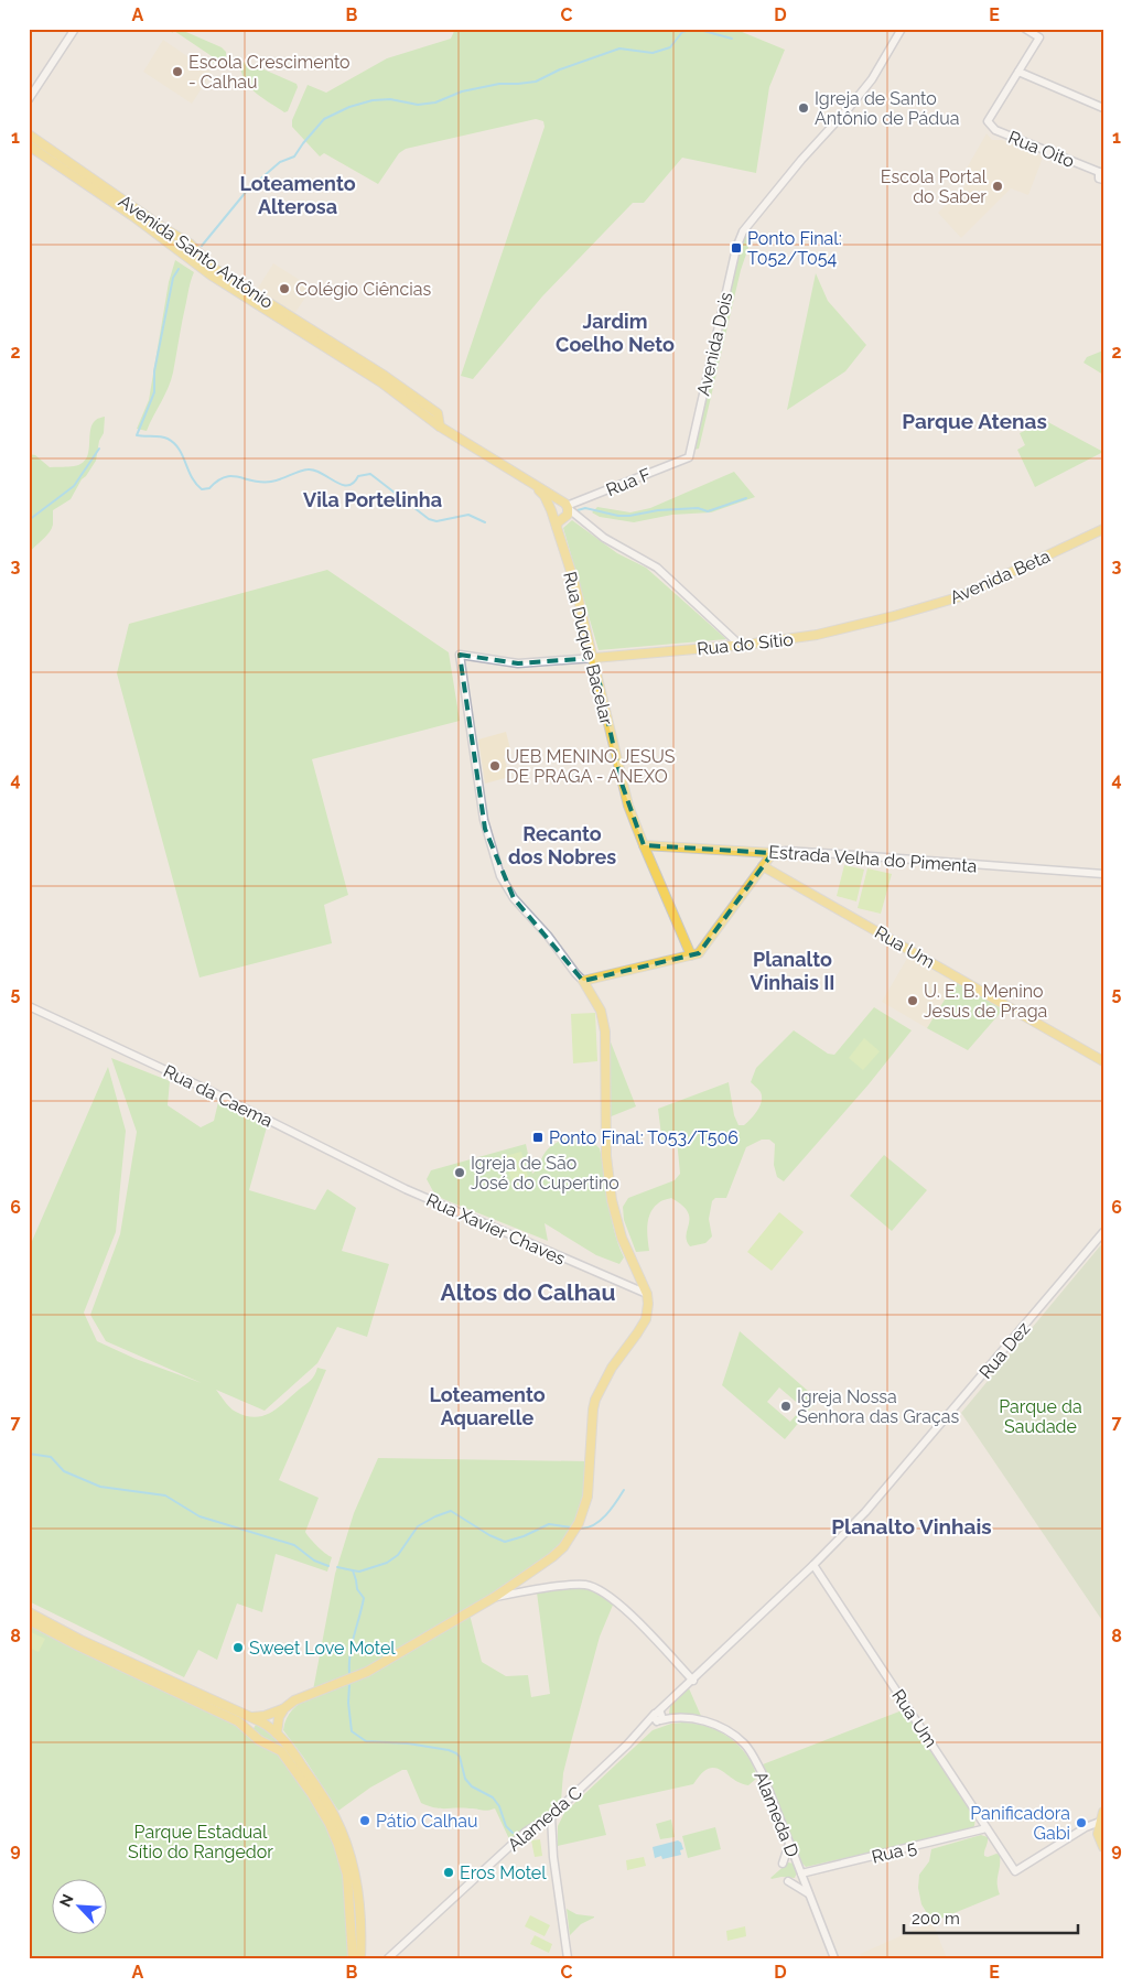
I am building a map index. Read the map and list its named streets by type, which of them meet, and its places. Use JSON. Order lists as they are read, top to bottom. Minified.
{"streets":{"main road":["Avenida Santo Antônio","Avenida Beta","Rua do Sítio","Rua Duque Bacelar","Estrada Velha do Pimenta","Rua Um"],"street":["Rua Oito","Avenida Dois","Rua F","Rua da Caema","Rua Xavier Chaves","Rua Dez","Alameda D","Alameda C","Rua 5"]},"crossings":[["Avenida Santo Antônio","Rua F"],["Avenida Santo Antônio","Rua Duque Bacelar"],["Avenida Dois","Rua F"],["Avenida Beta","Rua do Sítio"],["Rua do Sítio","Rua Duque Bacelar"],["Rua Duque Bacelar","Estrada Velha do Pimenta"],["Rua Um","Rua Dez"],["Rua Um","Alameda C"],["Rua Um","Rua 5"],["Rua da Caema","Rua Xavier Chaves"],["Rua Dez","Alameda C"],["Alameda D","Alameda C"],["Alameda D","Rua 5"]],"districts":["Loteamento Alterosa","Jardim Coelho Neto","Parque Atenas","Vila Portelinha","Recanto dos Nobres","Planalto Vinhais II","Altos do Calhau","Loteamento Aquarelle","Planalto Vinhais"],"parks":["Parque da Saudade","Parque Estadual Sítio do Rangedor"],"places":{"other":["Escola Crescimento - Calhau","Igreja de Santo Antônio de Pádua","Escola Portal do Saber","Colégio Ciências","UEB MENINO JESUS DE PRAGA - ANEXO","U. E. B. Menino Jesus de Praga","Igreja de São José do Cupertino","Igreja Nossa Senhora das Graças","Sweet Love Motel","Pátio Calhau","Panificadora Gabi","Eros Motel"],"transit":["Ponto Final: T052/T054","Ponto Final: T053/T506"]},"scale_bar":"200 m","north":"top left","grid":{"columns":["A","B","C","D","E"],"rows":["1","2","3","4","5","6","7","8","9"]}}
